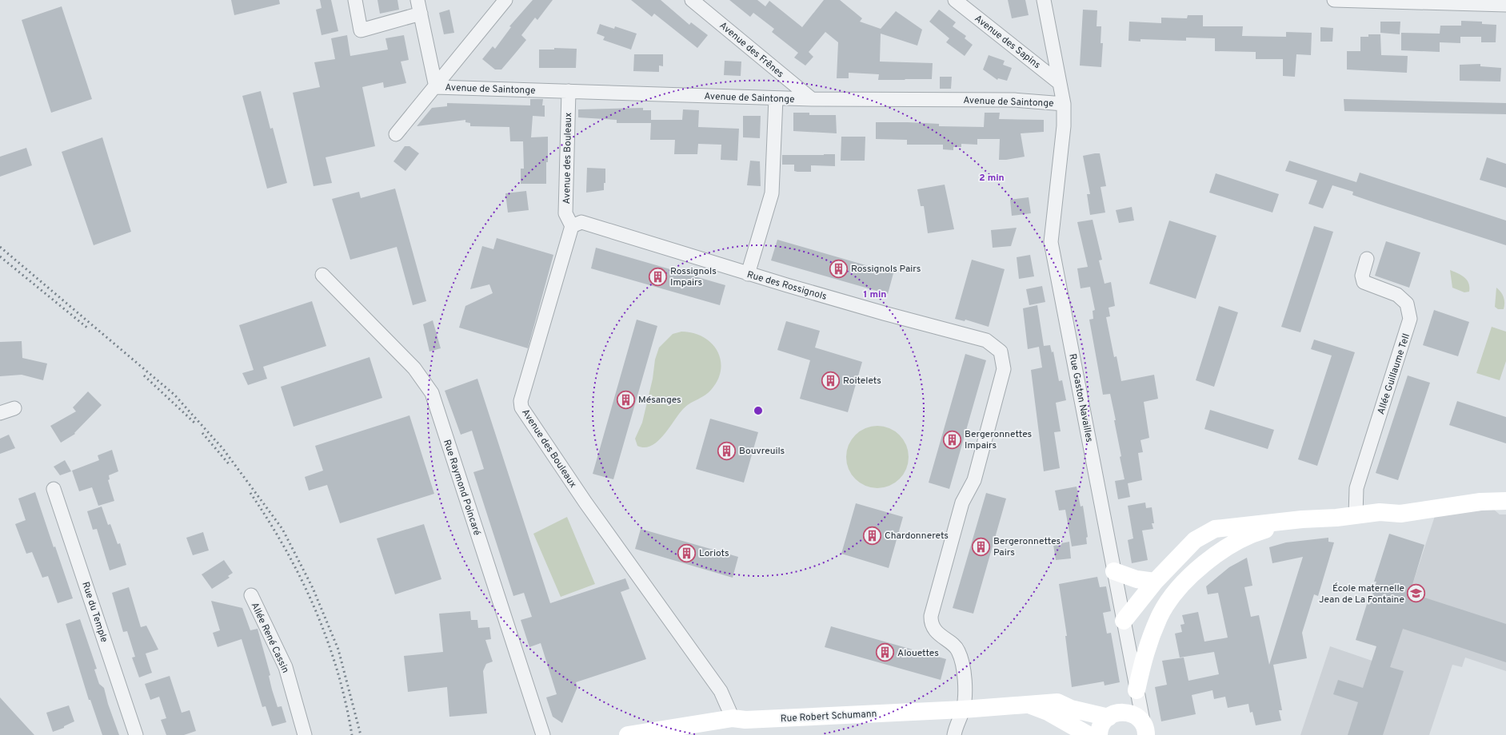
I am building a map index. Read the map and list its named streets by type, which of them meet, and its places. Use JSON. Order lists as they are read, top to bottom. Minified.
{"streets":{"street":["Avenue des Sapins","Avenue des Frênes","Avenue de Saintonge","Avenue des Bouleaux","Rue des Rossignols","Allée Guillaume Tell","Rue Gaston Navailles","Rue Raymond Poincaré","Rue du Temple","Allée René Cassin","Rue Robert Schumann"]},"crossings":[["Avenue des Sapins","Rue Gaston Navailles"],["Avenue des Frênes","Avenue de Saintonge"],["Avenue de Saintonge","Avenue des Bouleaux"],["Avenue de Saintonge","Rue Gaston Navailles"],["Avenue des Bouleaux","Rue des Rossignols"],["Avenue des Bouleaux","Rue Robert Schumann"],["Rue des Rossignols","Rue Robert Schumann"],["Rue Gaston Navailles","Rue Robert Schumann"]],"places":{"building":["Rossignols Pairs","Rossignols Impairs","Roitelets","Mésanges","Bergeronnettes Impairs","Bouvreuils","Chardonnerets","Bergeronnettes Pairs","Loriots","Alouettes"],"school or university":["École maternelle Jean de La Fontaine"]},"rings":["2 min","1 min"]}
